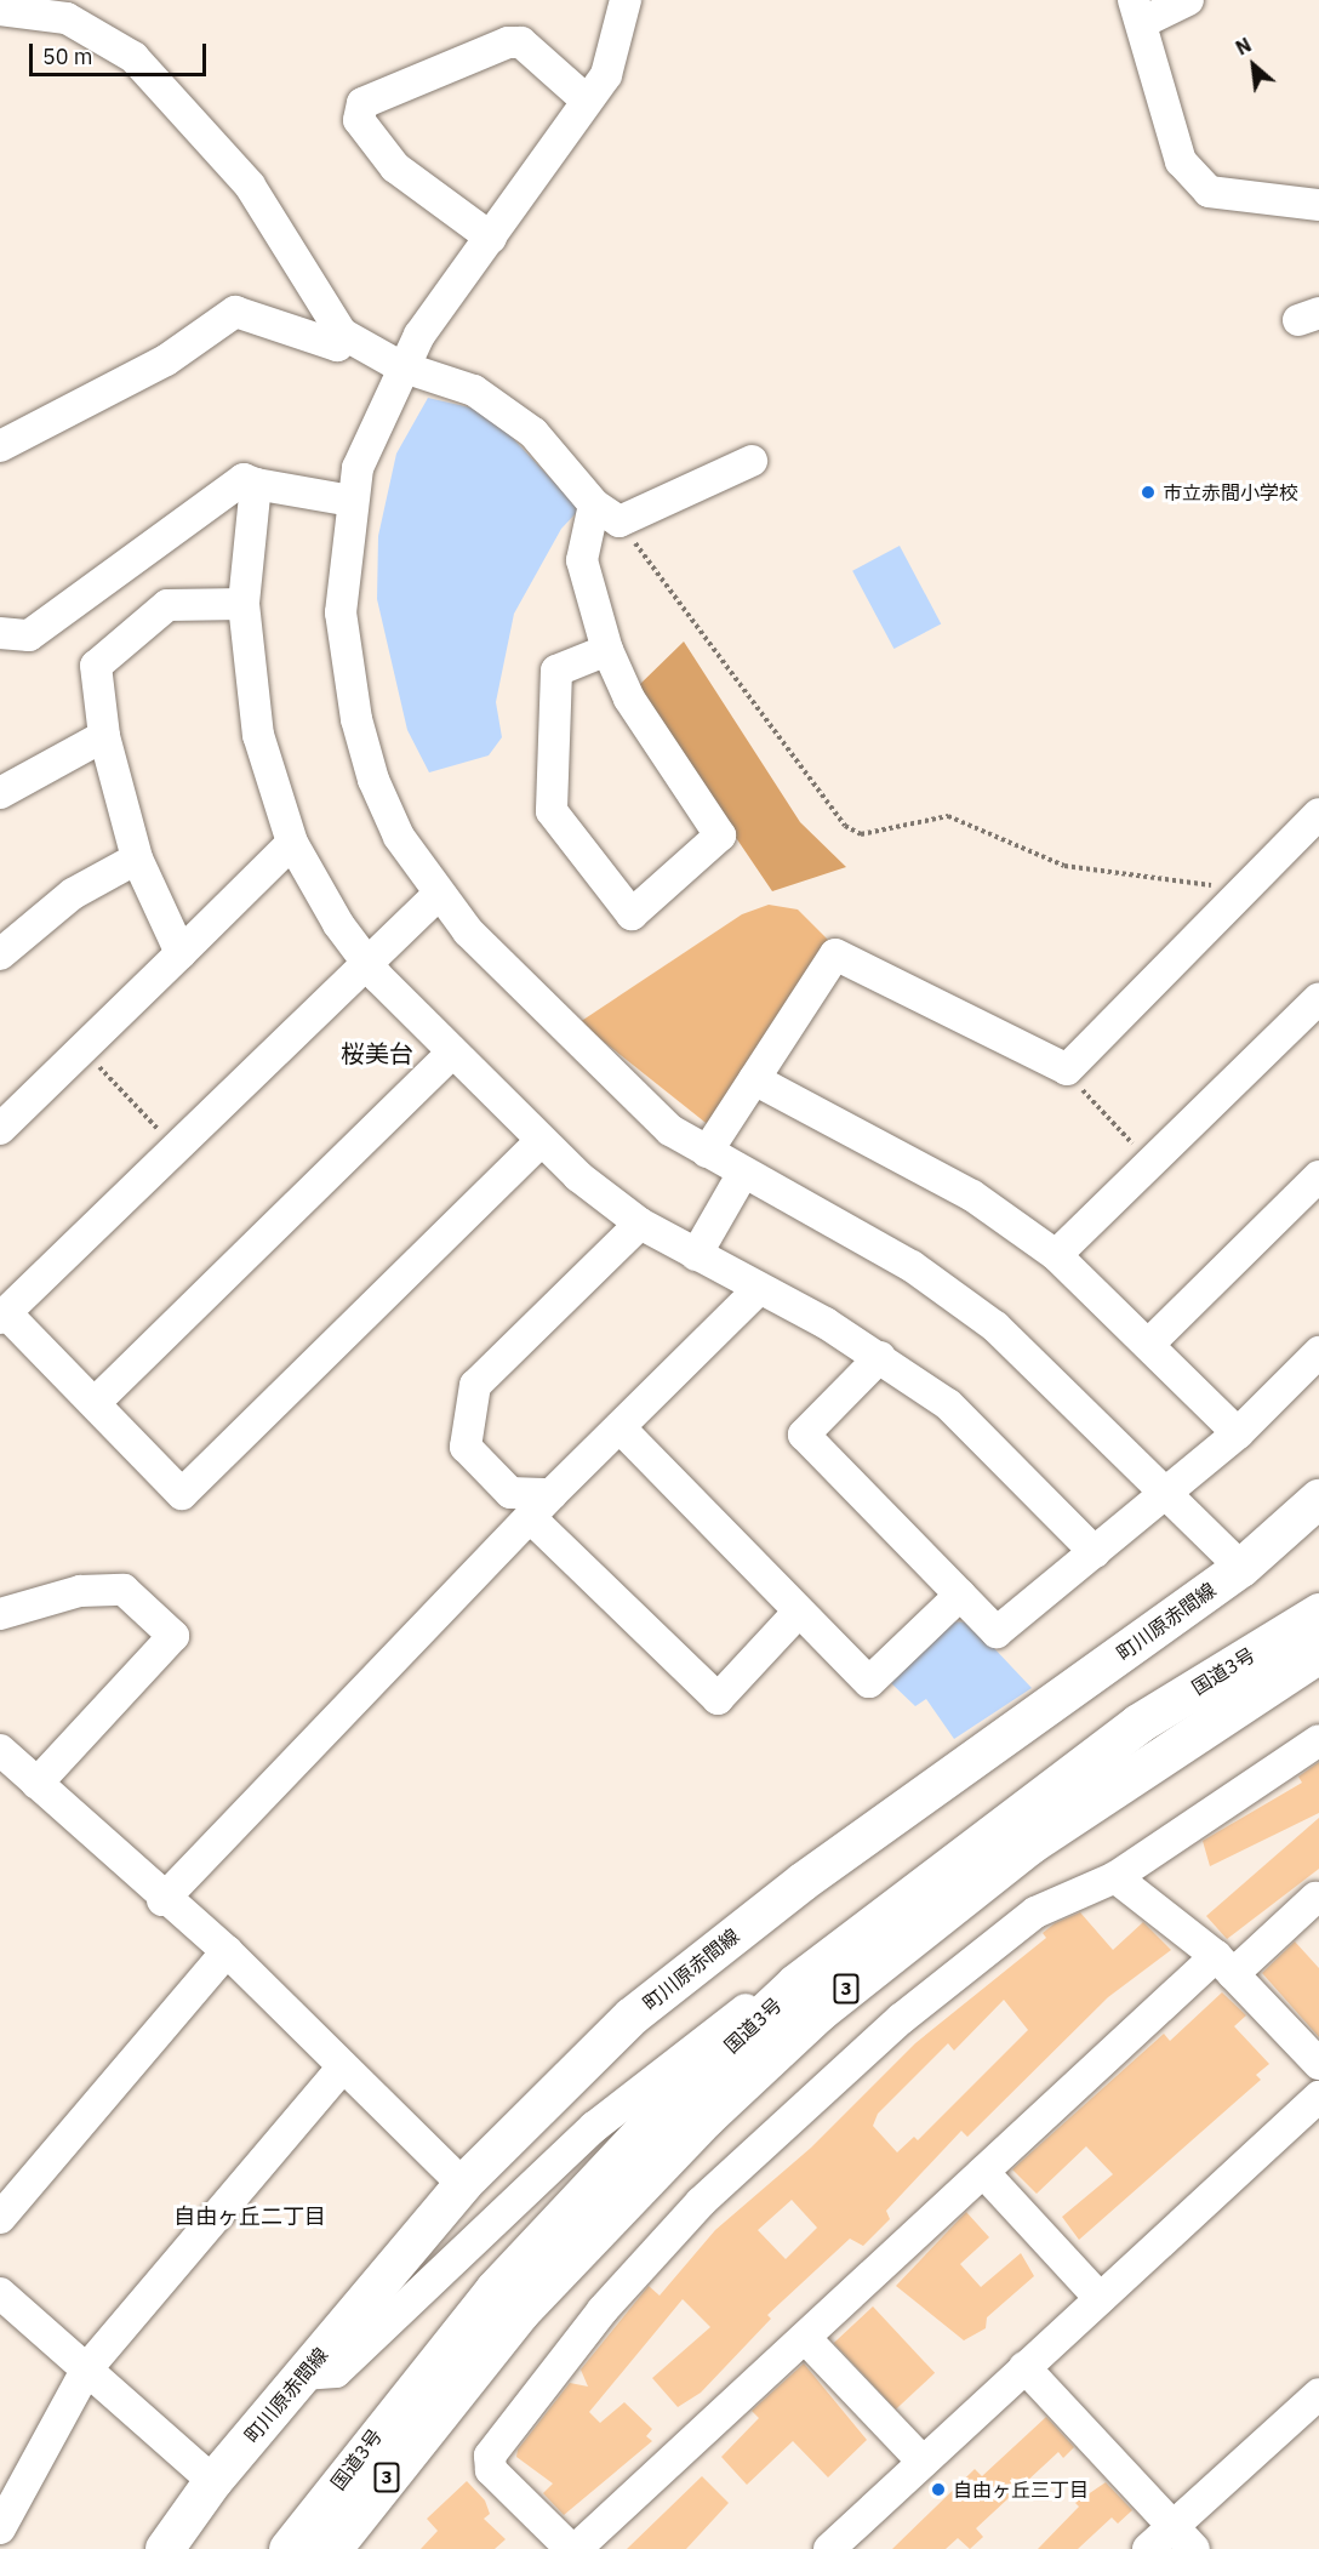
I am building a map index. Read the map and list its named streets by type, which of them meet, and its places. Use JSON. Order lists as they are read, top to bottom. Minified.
{"streets":{"highway":["国道3号","3"],"main road":["町川原赤間線"]},"districts":["桜美台","自由ヶ丘二丁目"],"places":["市立赤間小学校","自由ヶ丘三丁目"],"scale_bar":"50 m","north":"top left"}
